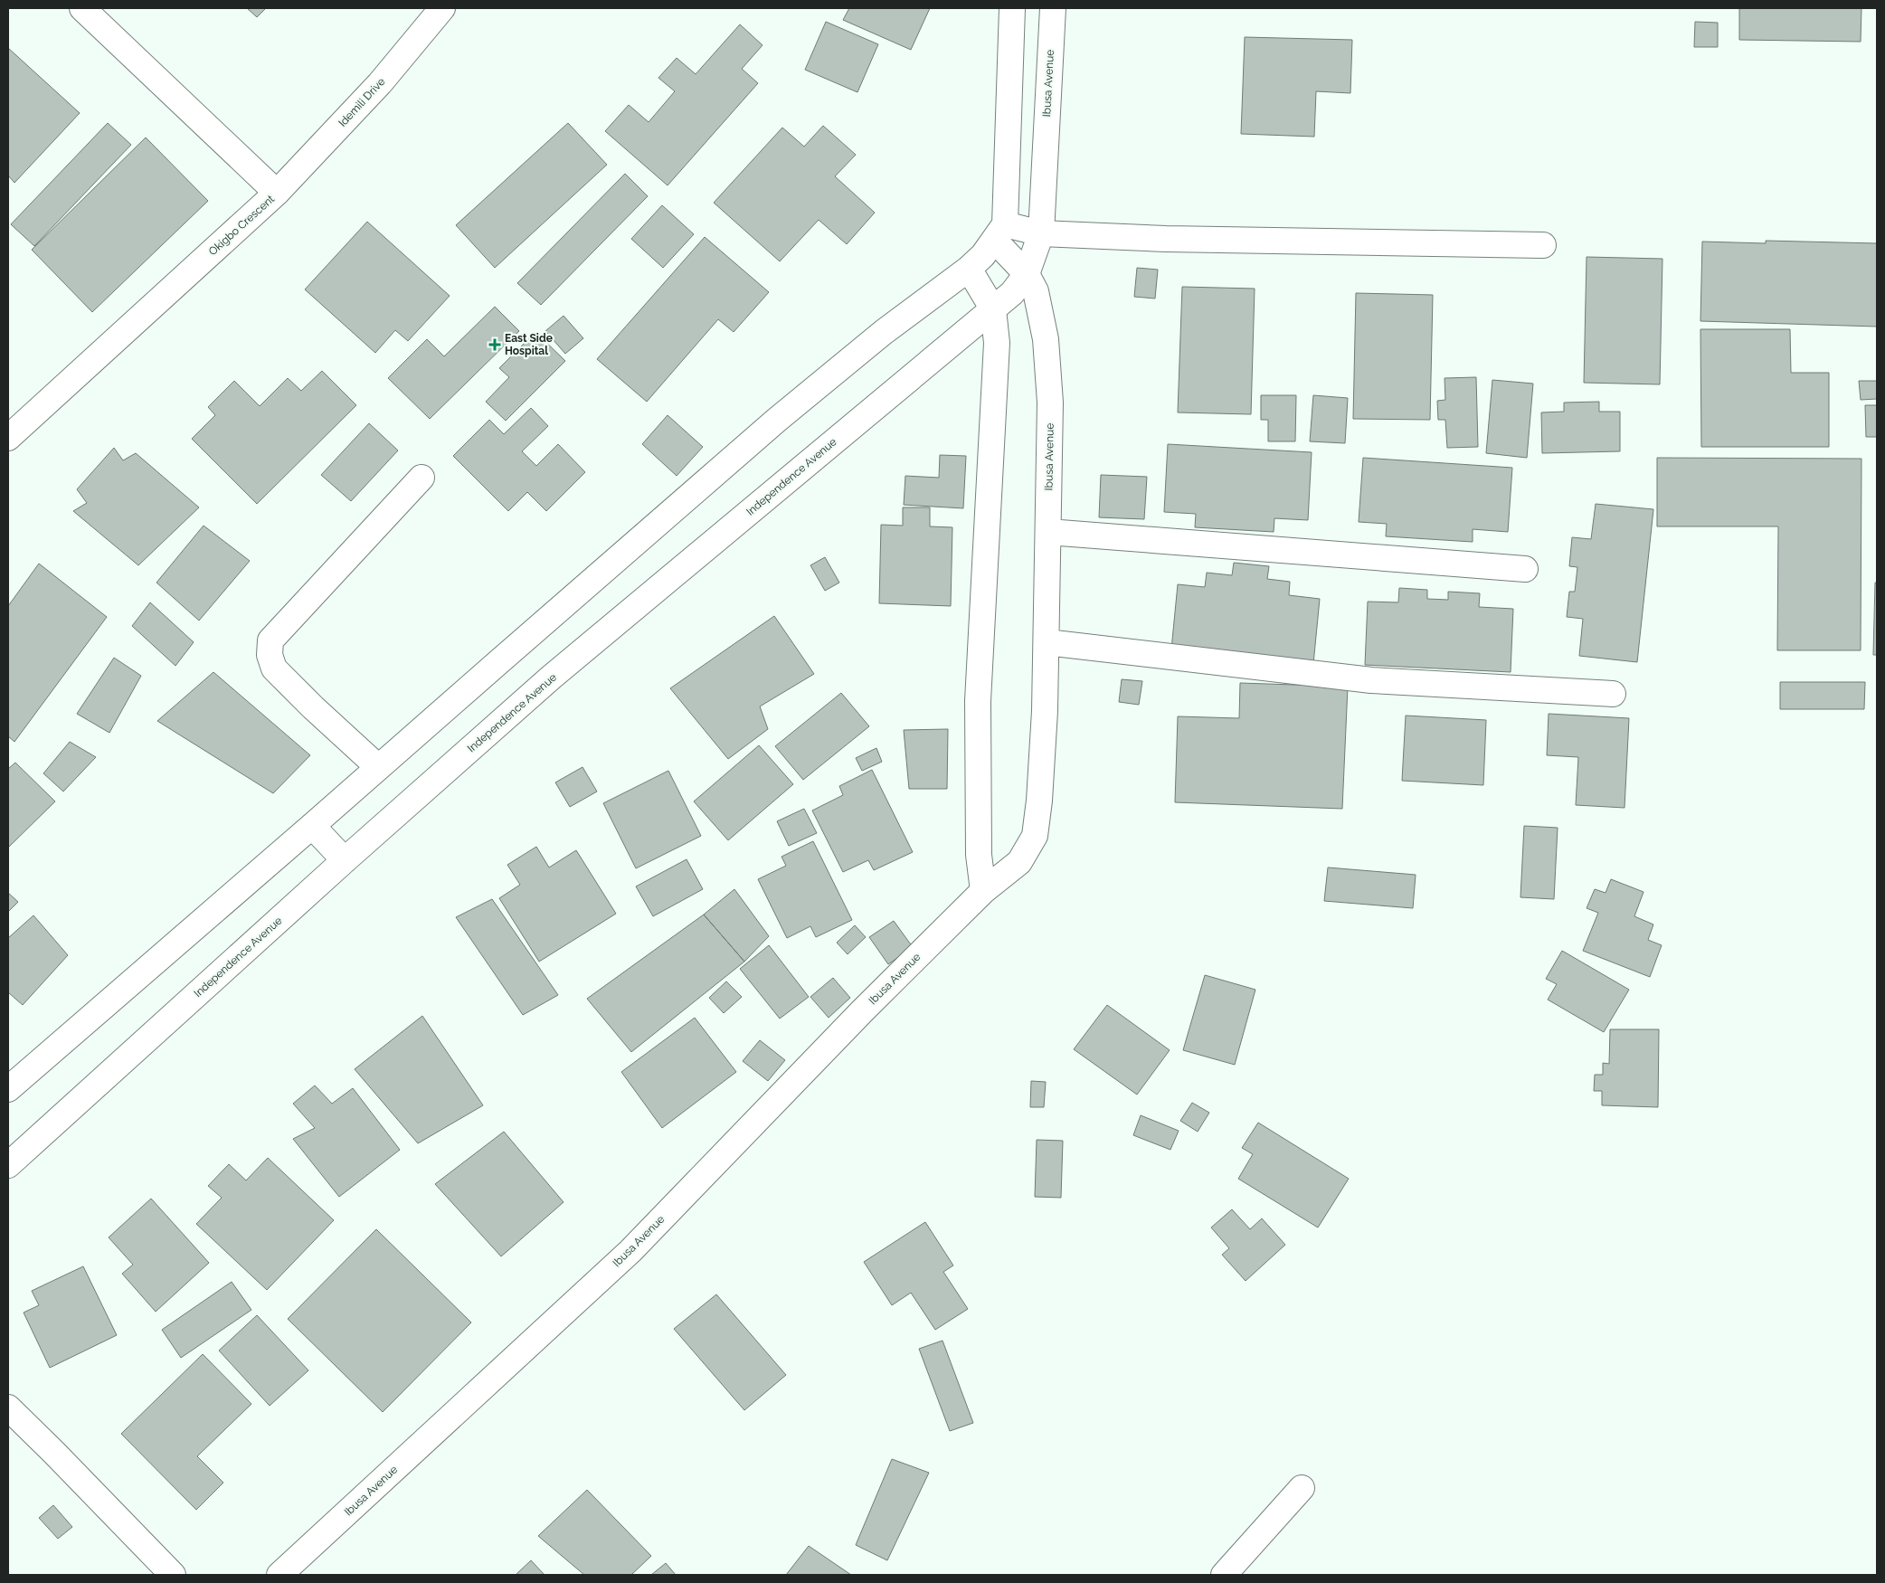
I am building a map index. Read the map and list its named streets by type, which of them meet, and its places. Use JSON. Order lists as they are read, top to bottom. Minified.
{"streets":{"street":["Ibusa Avenue","Idemili Drive","Okigbo Crescent","Independence Avenue"]},"crossings":[["Ibusa Avenue","Independence Avenue"],["Idemili Drive","Okigbo Crescent"]],"places":{"health":["East Side Hospital"]}}
